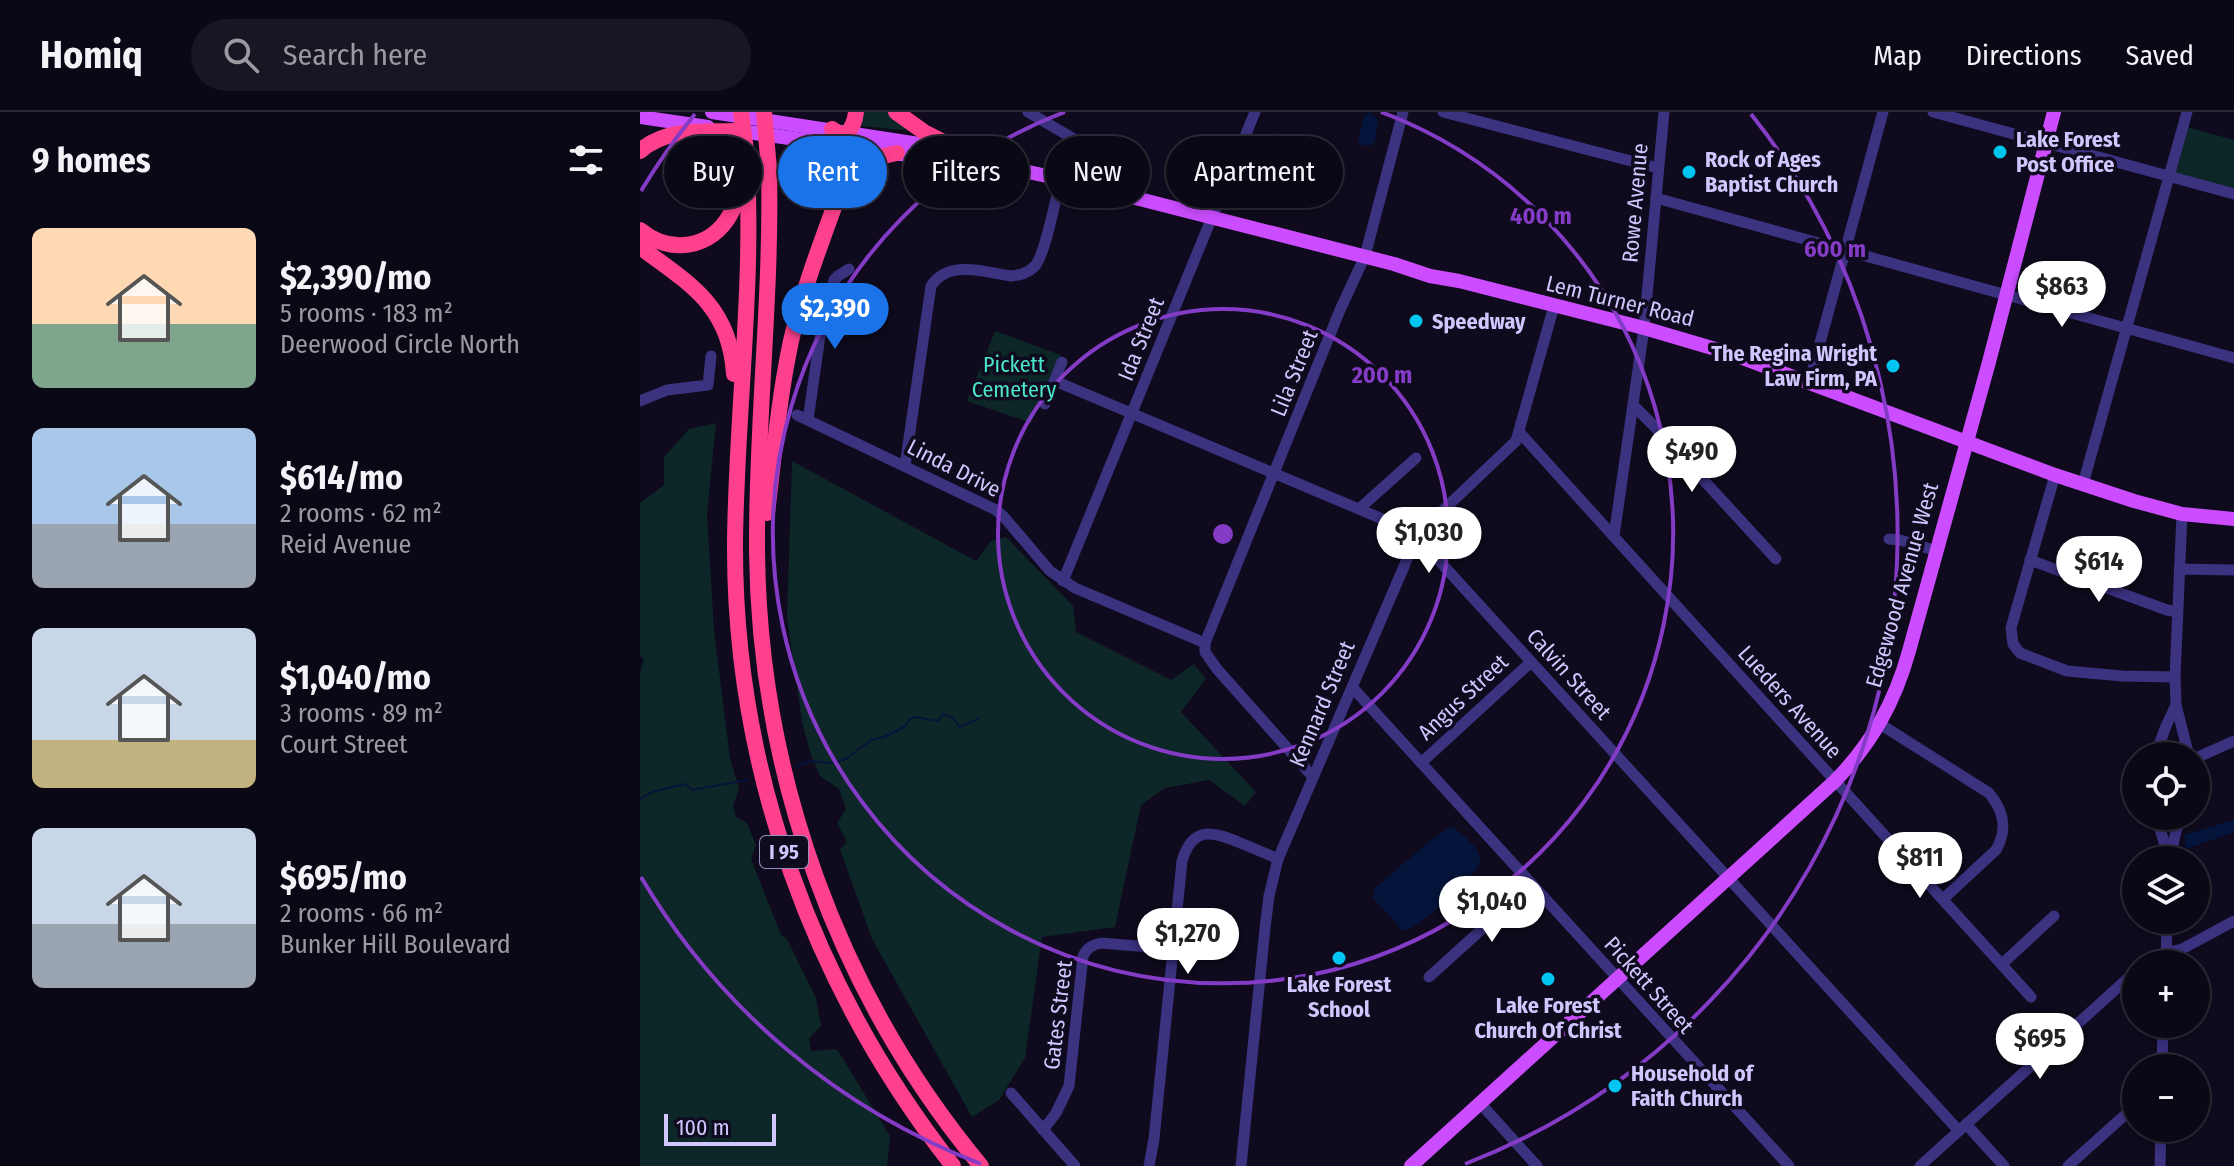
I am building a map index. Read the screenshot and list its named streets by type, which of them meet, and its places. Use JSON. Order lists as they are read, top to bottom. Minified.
{"streets":{"highway":["I 95"],"main road":["Lem Turner Road","Edgewood Avenue West"],"street":["Rowe Avenue","Ida Street","Lila Street","Linda Drive","Calvin Street","Angus Street","Lueders Avenue","Kennard Street","Pickett Street","Gates Street"]},"crossings":[["Rowe Avenue","Lem Turner Road"],["Rowe Avenue","Lueders Avenue"],["Lem Turner Road","Ida Street"],["Lem Turner Road","Lila Street"],["Lem Turner Road","Edgewood Avenue West"],["Lem Turner Road","Kennard Street"],["Ida Street","Linda Drive"],["Ida Street","Calvin Street"],["Lila Street","Linda Drive"],["Lila Street","Calvin Street"],["Linda Drive","Kennard Street"],["Edgewood Avenue West","Calvin Street"],["Edgewood Avenue West","Lueders Avenue"],["Edgewood Avenue West","Pickett Street"],["Calvin Street","Angus Street"],["Calvin Street","Kennard Street"],["Angus Street","Pickett Street"],["Lueders Avenue","Kennard Street"],["Kennard Street","Pickett Street"]],"parks":["Pickett Cemetery"],"places":["Lake Forest Post Office","Rock of Ages Baptist Church","Speedway","The Regina Wright Law Firm, PA","Lake Forest School","Lake Forest Church Of Christ","Household of Faith Church"],"scale_bar":"100 m","page":{"header":"Homiq","search":"Search here","nav":["Map","Directions","Saved"],"heading":"9 homes","chip":["Buy","Rent","Filters","New","Apartment"],"list":[{"name":"$2,390/mo","note":"5 rooms · 183 m² · Deerwood Circle North"},{"name":"$614/mo","note":"2 rooms · 62 m² · Reid Avenue"},{"name":"$1,040/mo","note":"3 rooms · 89 m² · Court Street"},{"name":"$695/mo","note":"2 rooms · 66 m² · Bunker Hill Boulevard"}],"price":["$863","$2,390","$490","$1,030","$614","$811","$1,040","$1,270","$695"],"map_buttons":["+","−"],"scale":"100 m"},"rings":["400 m","600 m","200 m"]}
